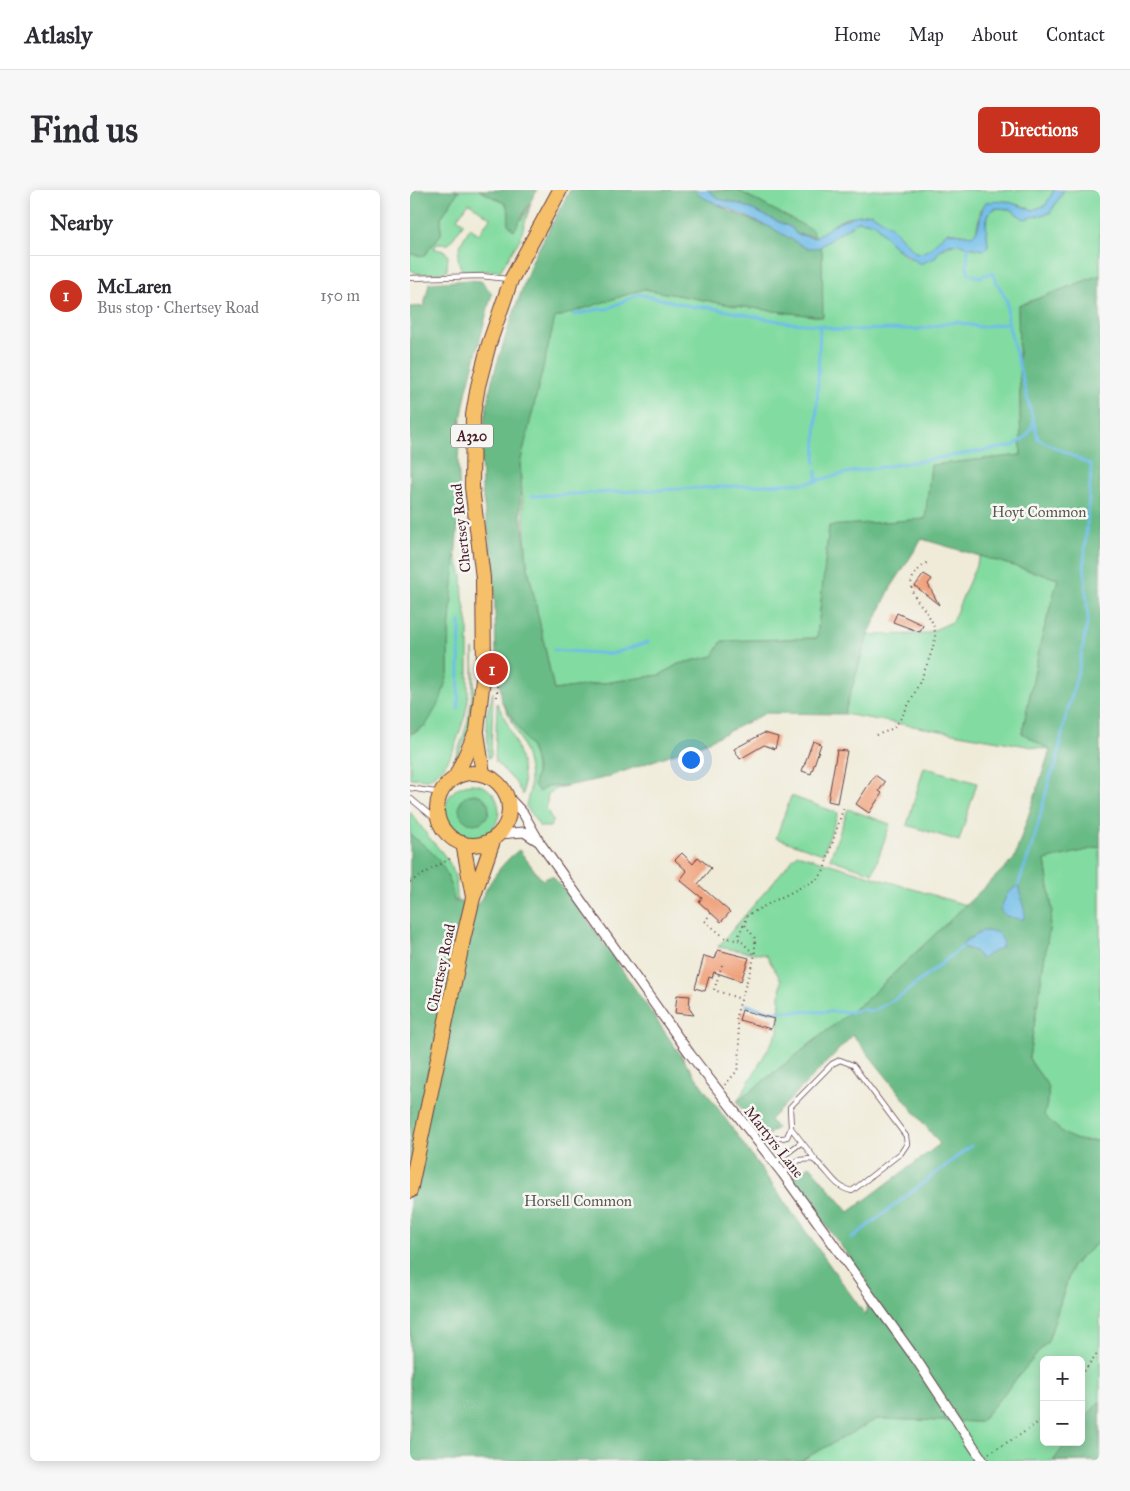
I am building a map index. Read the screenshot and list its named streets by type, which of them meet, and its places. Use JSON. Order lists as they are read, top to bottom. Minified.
{"streets":{"main road":["A320","Chertsey Road"],"street":["Martyrs Lane"]},"crossings":[["Chertsey Road","Martyrs Lane"]],"parks":["Hoyt Common","Horsell Common"],"page":{"header":"Atlasly","nav":["Home","Map","About","Contact"],"buttons":"Directions","title":"Find us","heading":"Nearby","list":[{"mark":"1","name":"McLaren","note":"Bus stop · Chertsey Road","value":"150 m"}],"pins":"1","map_buttons":["+","−"]}}
